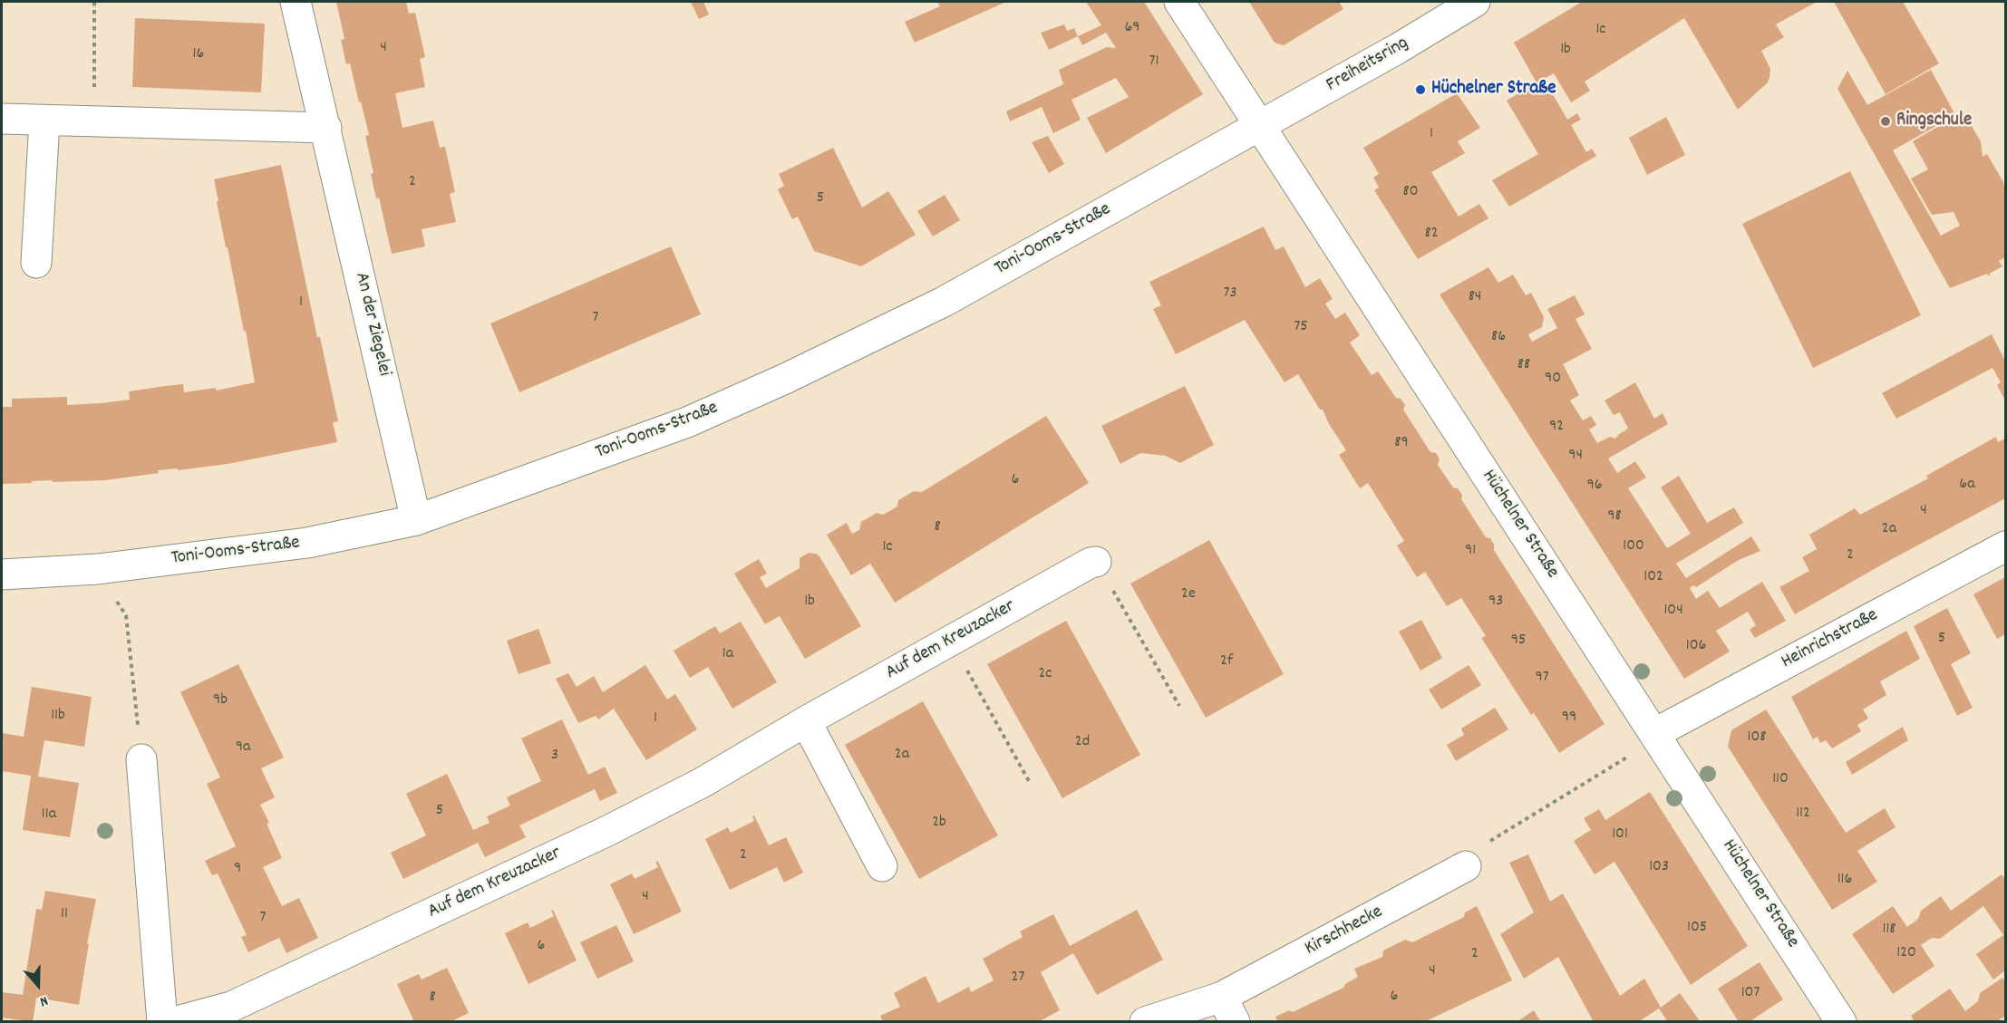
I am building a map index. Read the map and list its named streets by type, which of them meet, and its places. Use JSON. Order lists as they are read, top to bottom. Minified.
{"streets":{"street":["Freiheitsring","Toni-Ooms-Straße","An der Ziegelei","Hüchelner Straße","Heinrichstraße","Auf dem Kreuzacker","Kirschhecke"]},"crossings":[["Freiheitsring","Toni-Ooms-Straße"],["Freiheitsring","Hüchelner Straße"],["Toni-Ooms-Straße","An der Ziegelei"],["Toni-Ooms-Straße","Hüchelner Straße"],["Hüchelner Straße","Heinrichstraße"]],"places":["Hüchelner Straße","Ringschule"],"house_numbers":["69","1c","4","1b","16","71","1","2","80","5","82","73","84","1","7","75","86","88","90","92","89","94","6","6a","96","4","98","8","2a","100","1c","91","2","102","2e","1b","93","104","5","95","106","1a","2f","2c","97","9b","11b","99","1","108","2d","9a","2a","3","110","5","112","11a","2b","101","2","103","9","116","4","11","7","105","118","6","120","2","4","27","107","6","8"],"north":"bottom"}
